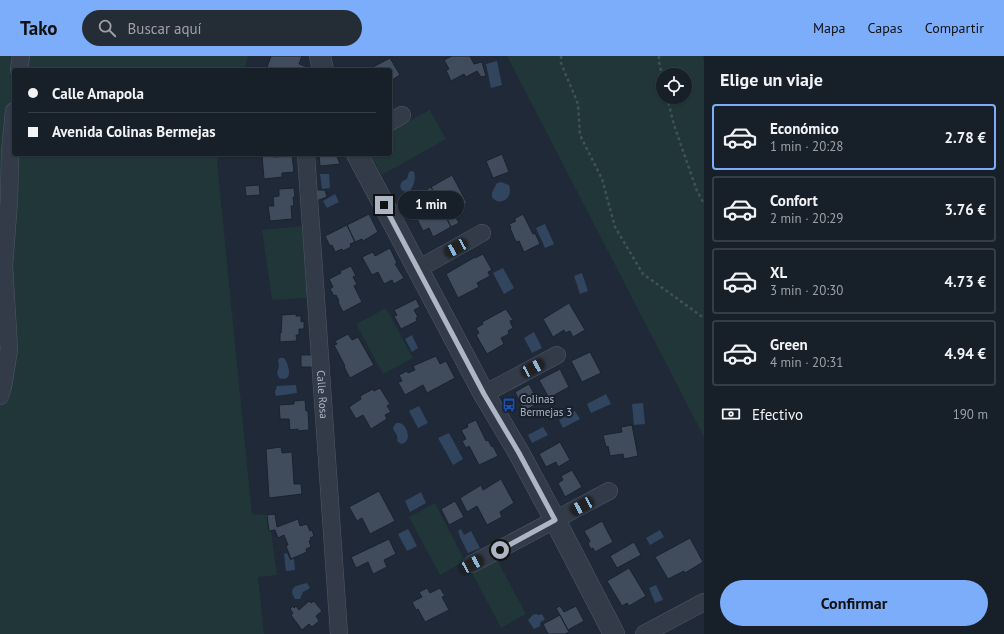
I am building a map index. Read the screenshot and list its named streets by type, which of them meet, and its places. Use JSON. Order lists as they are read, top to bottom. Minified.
{"streets":{"street":["Calle Rosa"]},"places":{"bus stop":["Colinas Bermejas 3"]},"page":{"header":"Tako","search":"Buscar aquí","nav":["Mapa","Capas","Compartir"],"heading":"Elige un viaje","banner":["Calle Amapola","Avenida Colinas Bermejas"],"list":[{"name":"Económico","note":"1 min · 20:28","value":"2.78 €"},{"name":"Confort","note":"2 min · 20:29","value":"3.76 €"},{"name":"XL","note":"3 min · 20:30","value":"4.73 €"},{"name":"Green","note":"4 min · 20:31","value":"4.94 €"}],"bubble":"1 min","pay":["Efectivo","190 m"],"buttons":"Confirmar"}}
